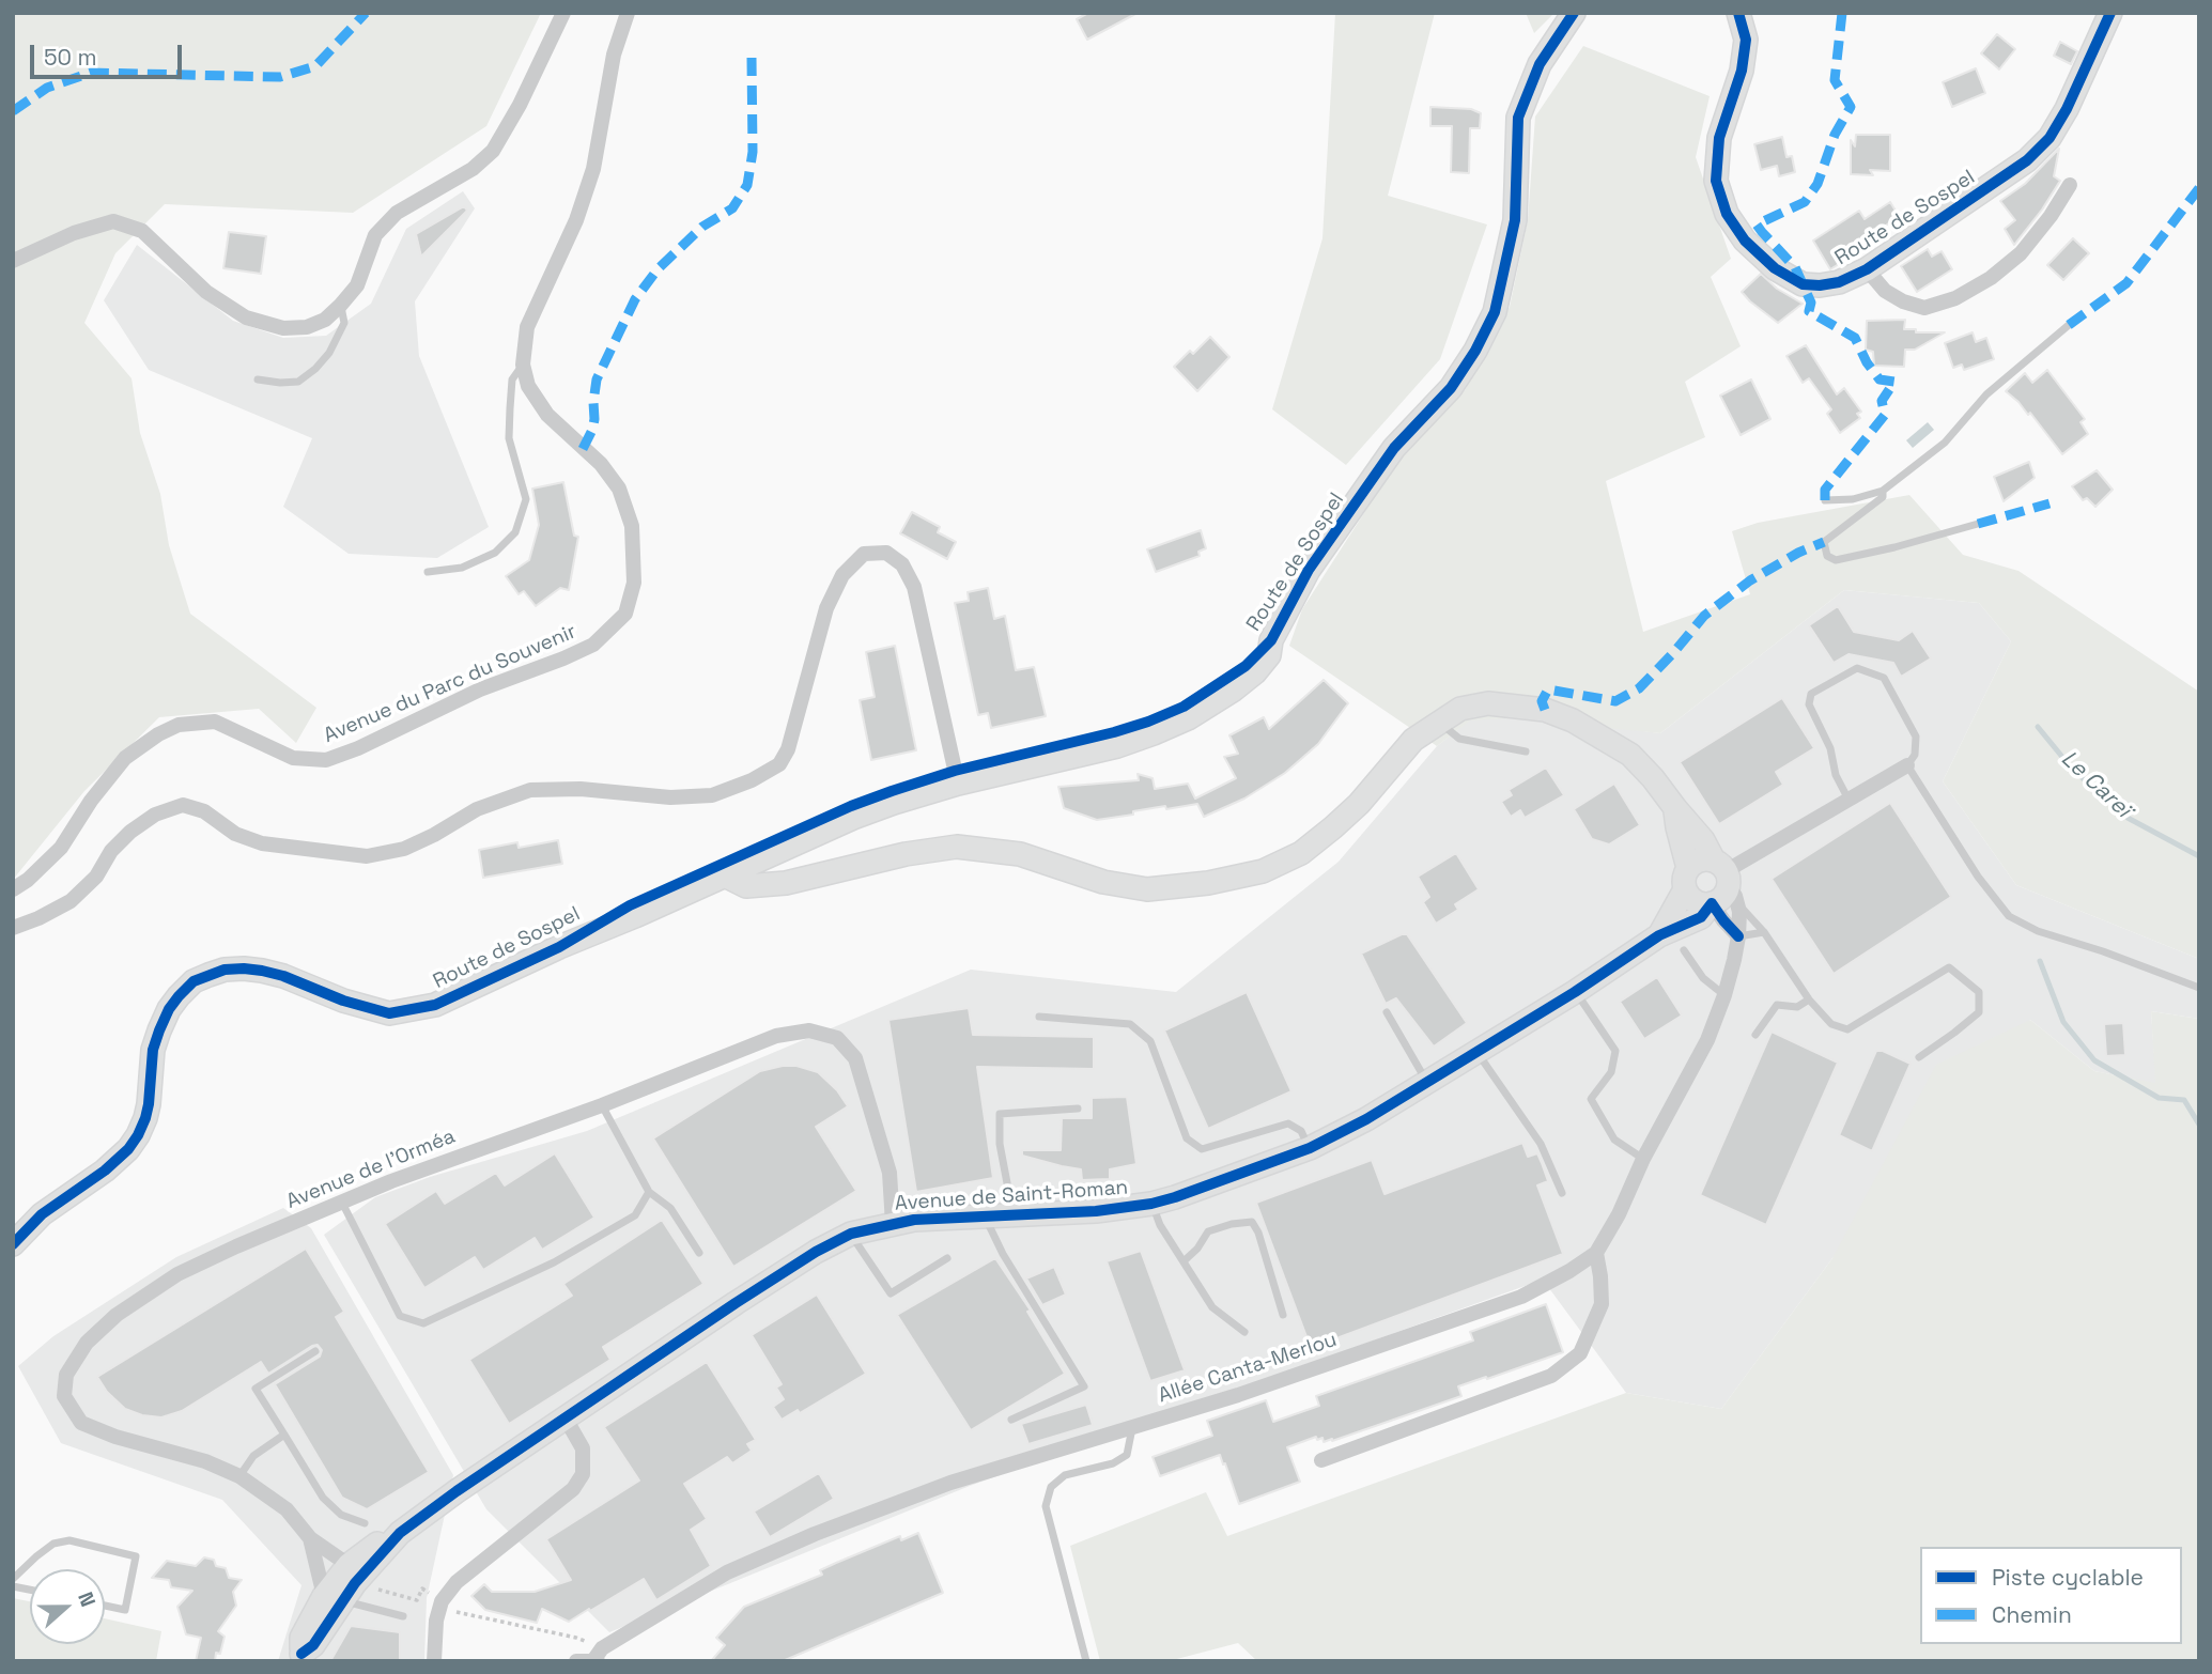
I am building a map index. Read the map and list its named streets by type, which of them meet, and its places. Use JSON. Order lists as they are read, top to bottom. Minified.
{"streets":{"street":["Route de Sospel","Avenue du Parc du Souvenir","Avenue de l'Orméa","Avenue de Saint-Roman","Allée Canta-Merlou"]},"crossings":[["Avenue de l'Orméa","Avenue de Saint-Roman"],["Avenue de Saint-Roman","Allée Canta-Merlou"]],"water":["Le Careï"],"legend":["Piste cyclable","Chemin"],"scale_bar":"50 m","north":"right"}
